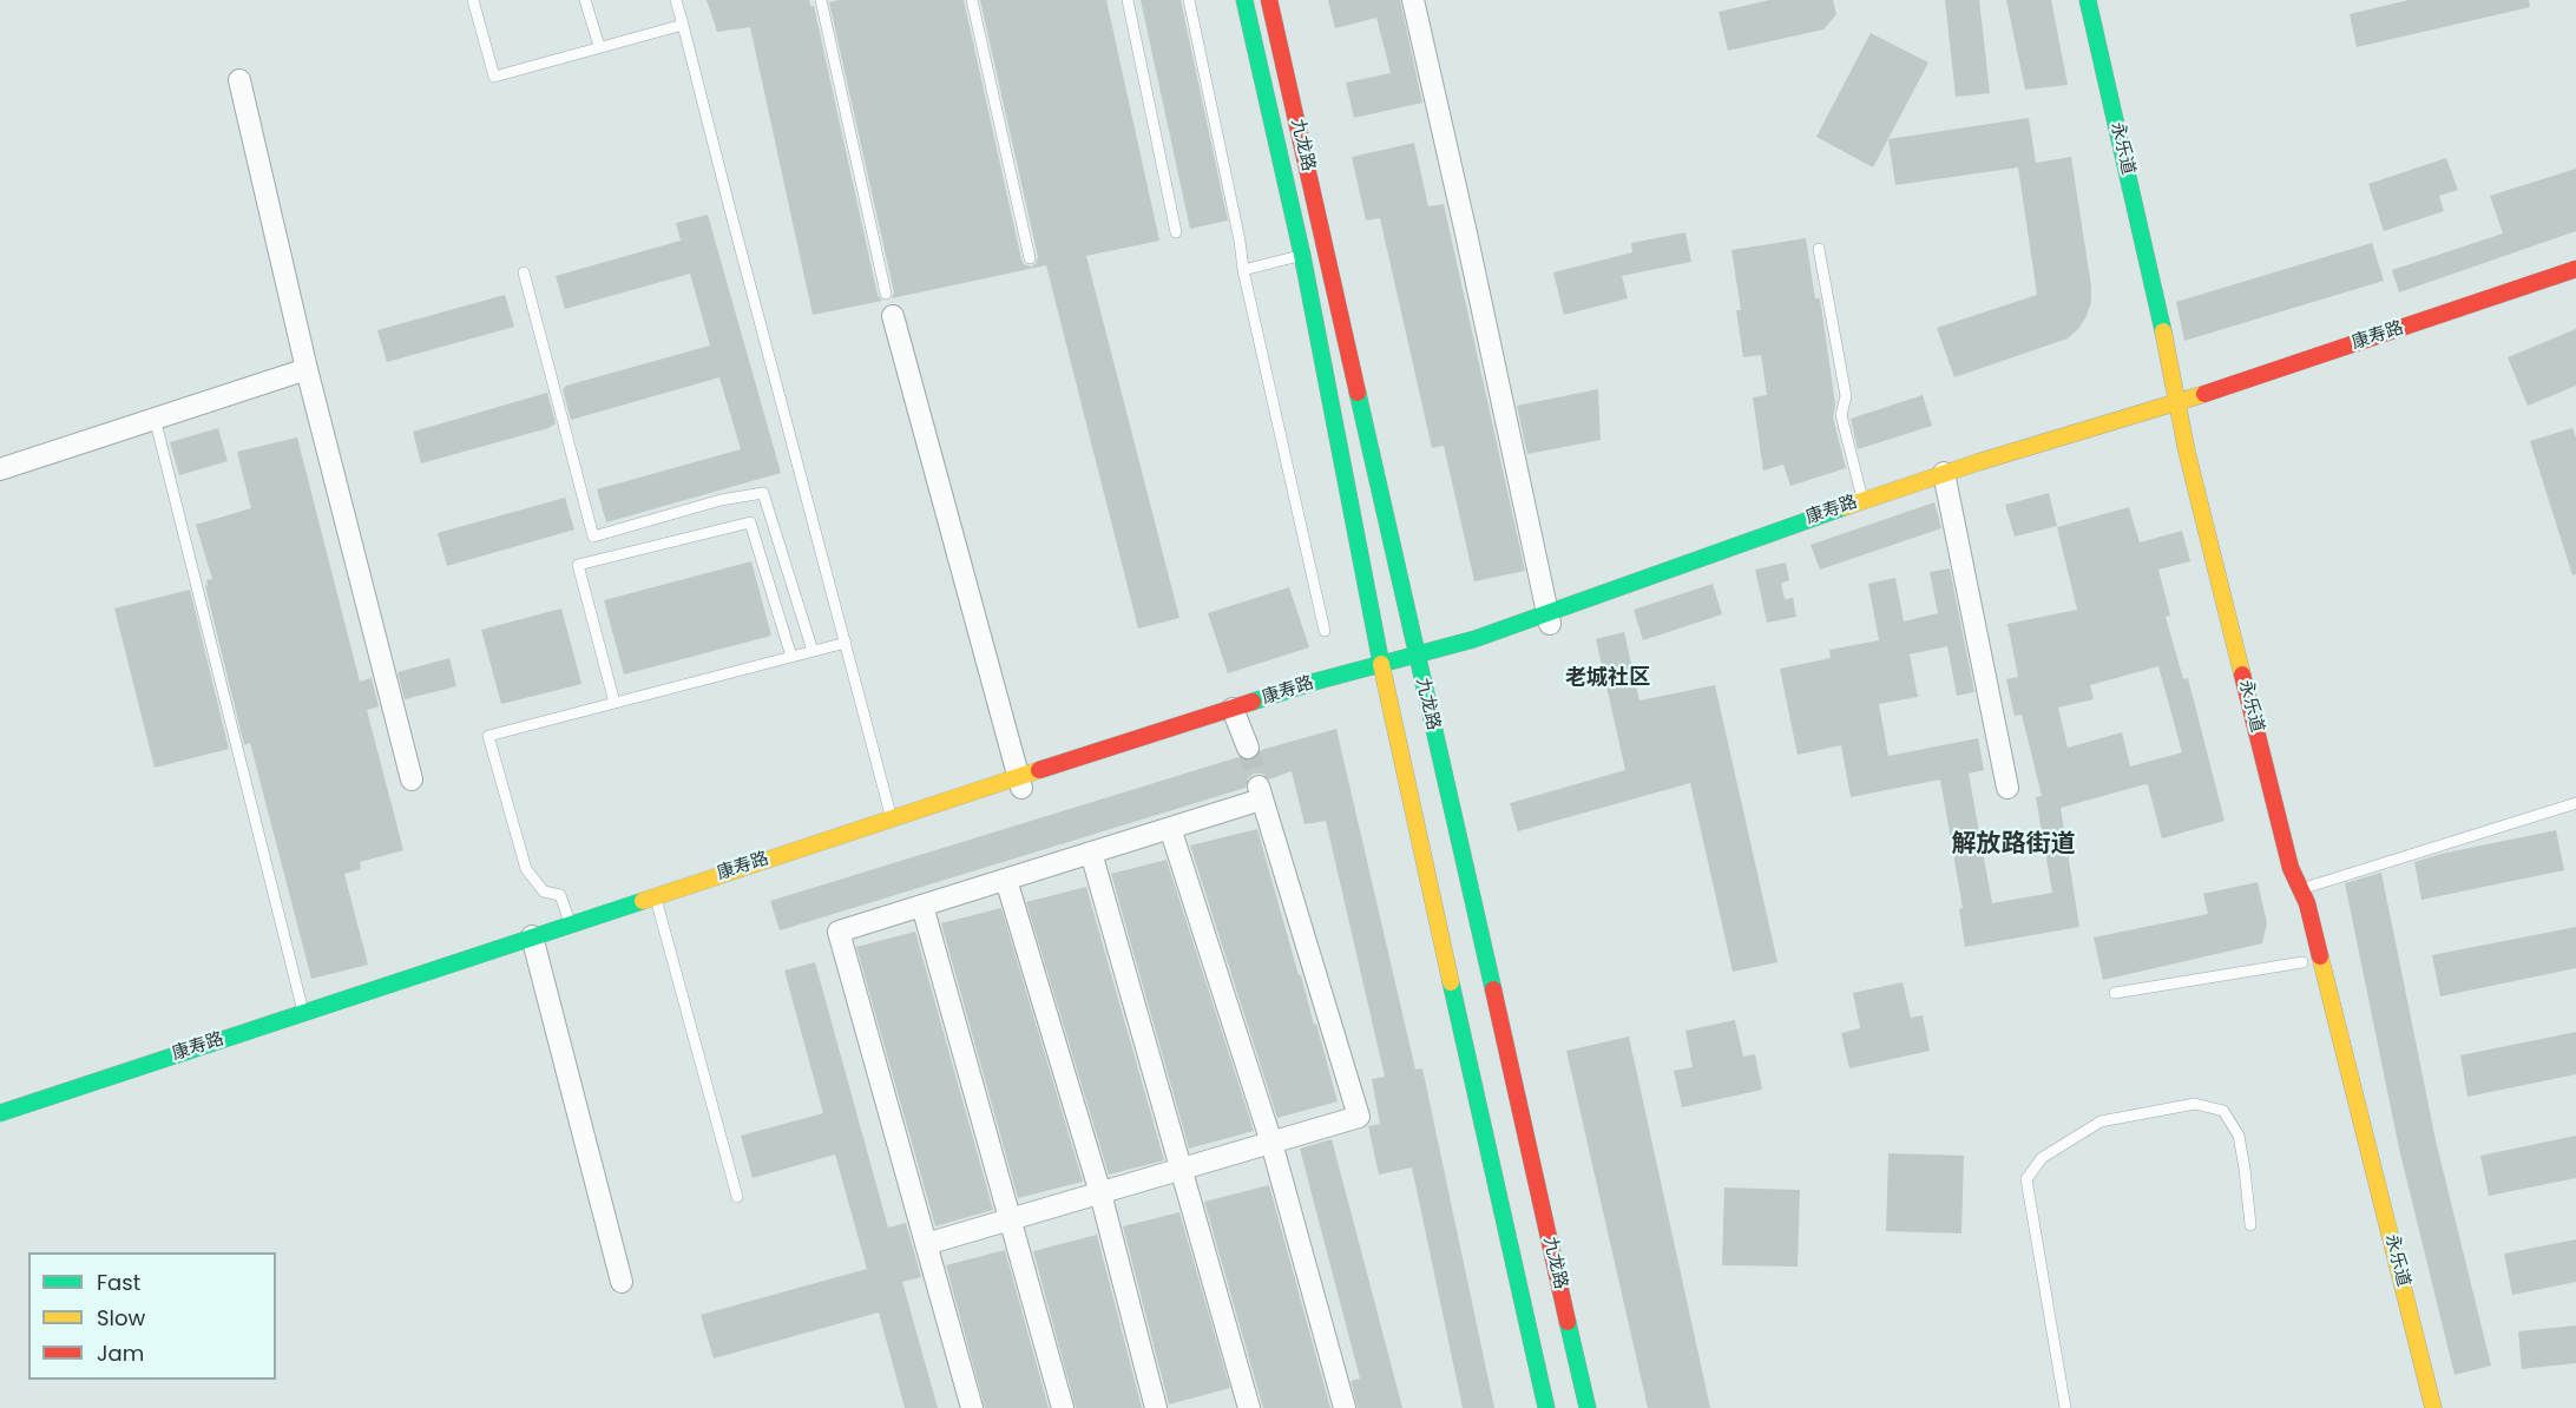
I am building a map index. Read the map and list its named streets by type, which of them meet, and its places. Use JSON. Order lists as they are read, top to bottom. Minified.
{"streets":{"street":["九龙路","永乐道","康寿路"]},"crossings":[["九龙路","康寿路"],["永乐道","康寿路"]],"districts":["老城社区","解放路街道"],"legend":["Fast","Slow","Jam"]}
